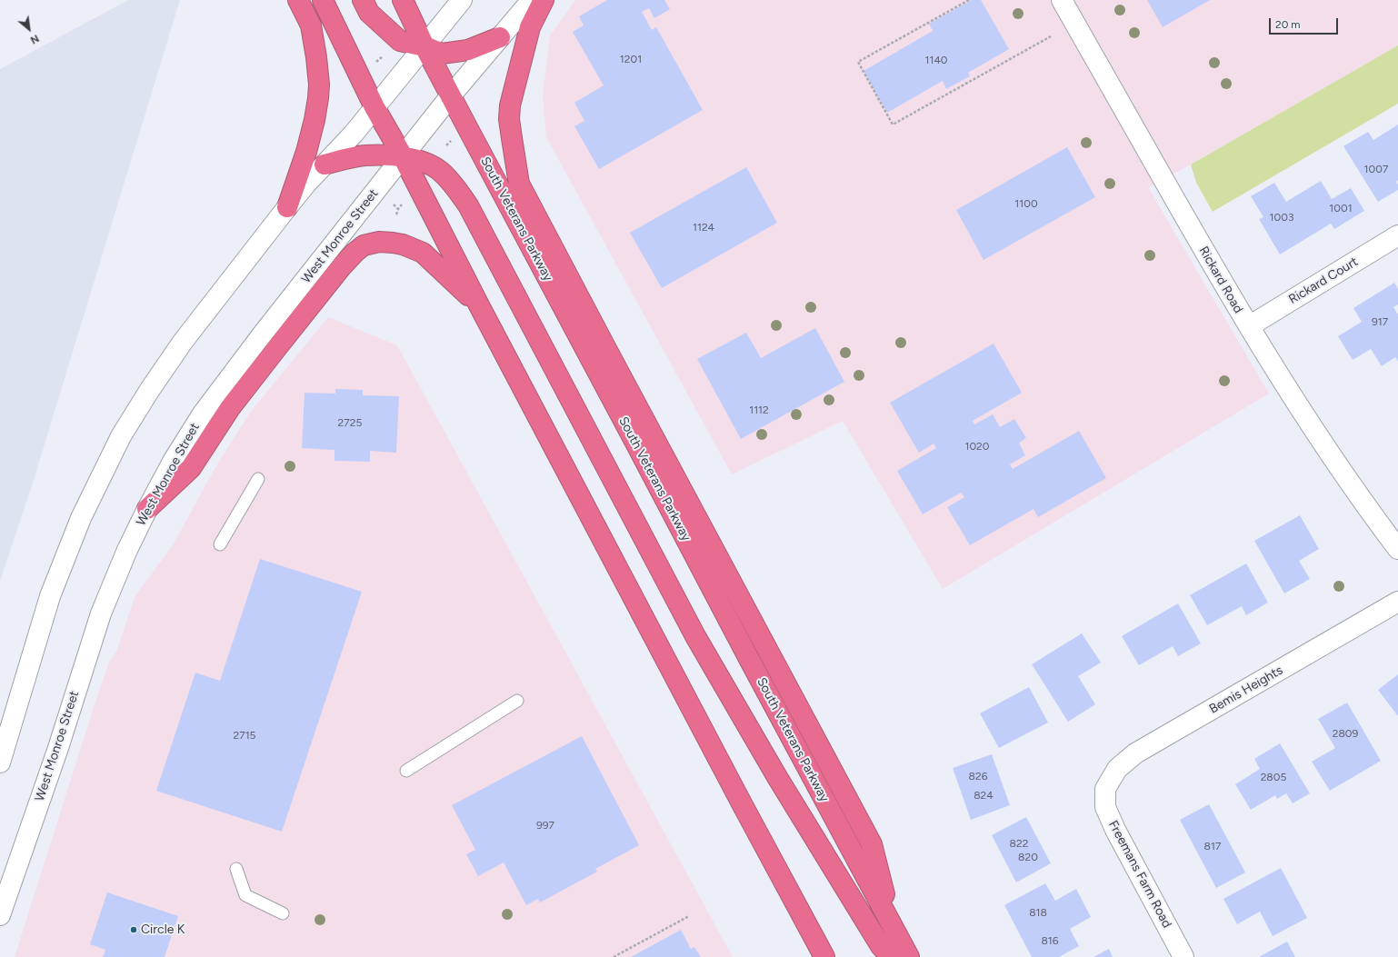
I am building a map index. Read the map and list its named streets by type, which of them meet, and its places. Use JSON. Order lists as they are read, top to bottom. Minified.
{"streets":{"highway":["South Veterans Parkway"],"street":["West Monroe Street","Rickard Road","Rickard Court","Bemis Heights","Freemans Farm Road"]},"crossings":[["South Veterans Parkway","West Monroe Street"],["Rickard Road","Rickard Court"],["Bemis Heights","Freemans Farm Road"]],"places":["Circle K"],"house_numbers":["1201","1140","1007","1100","1001","1003","1124","917","1112","2725","1020","2809","2715","826","2805","824","997","822","817","820","818","816"],"scale_bar":"20 m","north":"bottom right"}
